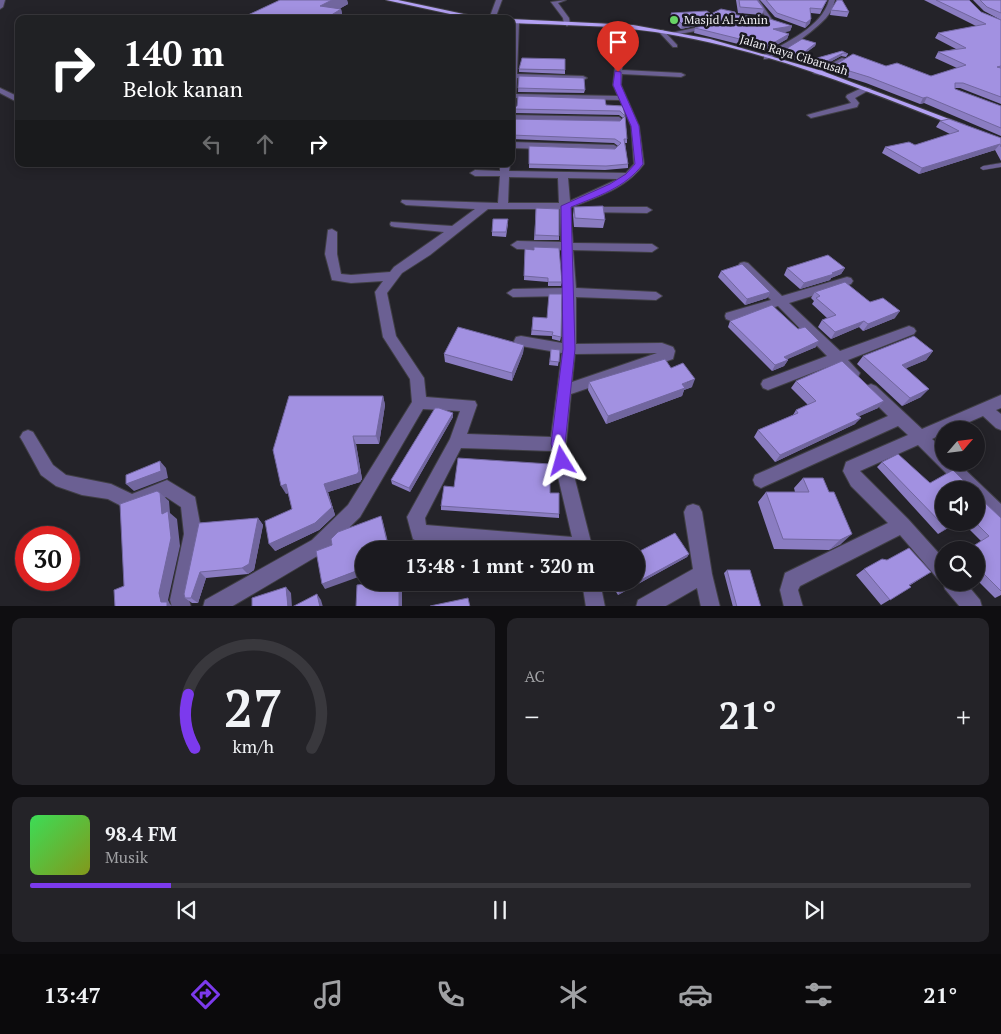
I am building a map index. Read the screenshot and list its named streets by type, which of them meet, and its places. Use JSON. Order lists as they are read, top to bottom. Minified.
{"streets":{"main road":["Jalan Raya Cibarusah"]},"places":["Masjid Al-Amin"],"north":"top right","page":{"turn":["140 m","Belok kanan"],"limit":"30","trip":"13:48 · 1 mnt · 320 m","tile":"AC","heat":["−","21°","+"],"song":["98.4 FM","Musik"],"tabs":["13:47","21°"],"gauge":["27","km/h"]}}
